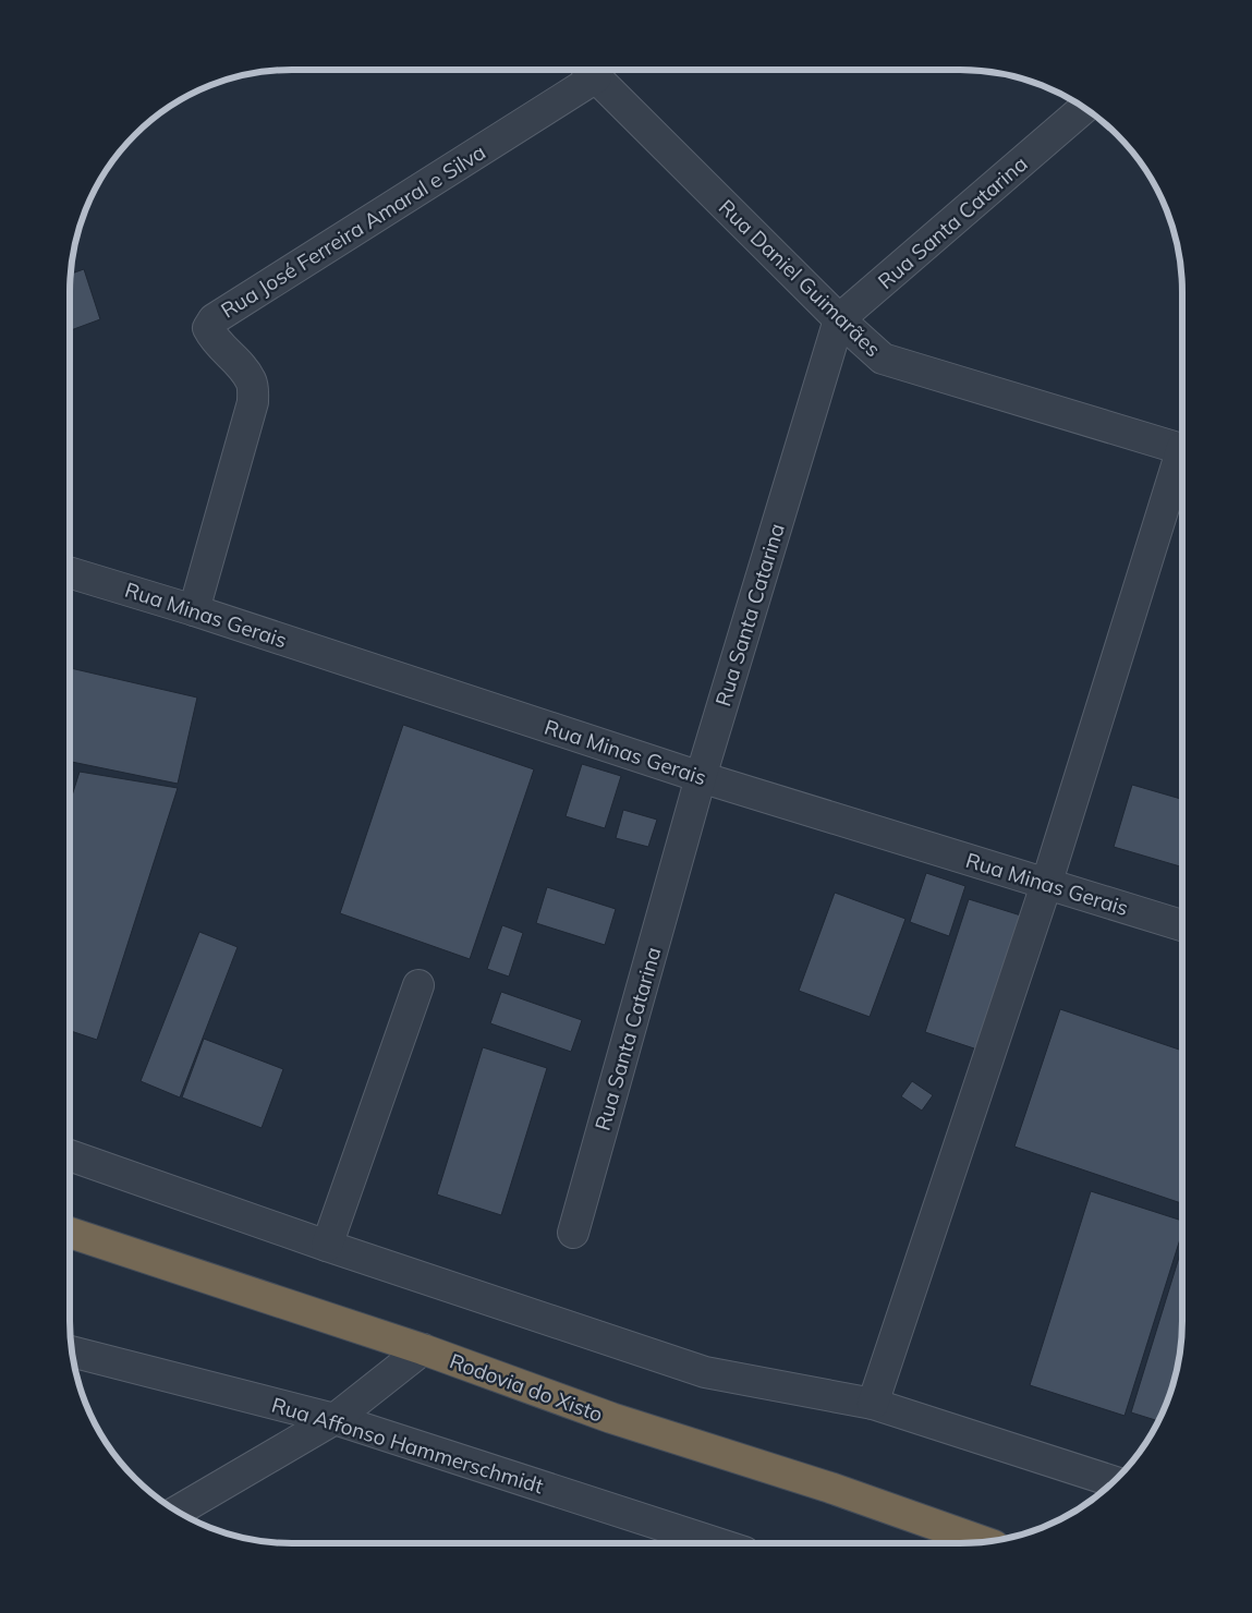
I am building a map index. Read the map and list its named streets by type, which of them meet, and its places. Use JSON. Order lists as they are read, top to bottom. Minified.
{"streets":{"highway":["Rodovia do Xisto"],"street":["Rua Santa Catarina","Rua José Ferreira Amaral e Silva","Rua Daniel Guimarães","Rua Minas Gerais","Rua Affonso Hammerschmidt"]},"crossings":[["Rua Santa Catarina","Rua Daniel Guimarães"],["Rua Santa Catarina","Rua Minas Gerais"],["Rua José Ferreira Amaral e Silva","Rua Minas Gerais"]]}
